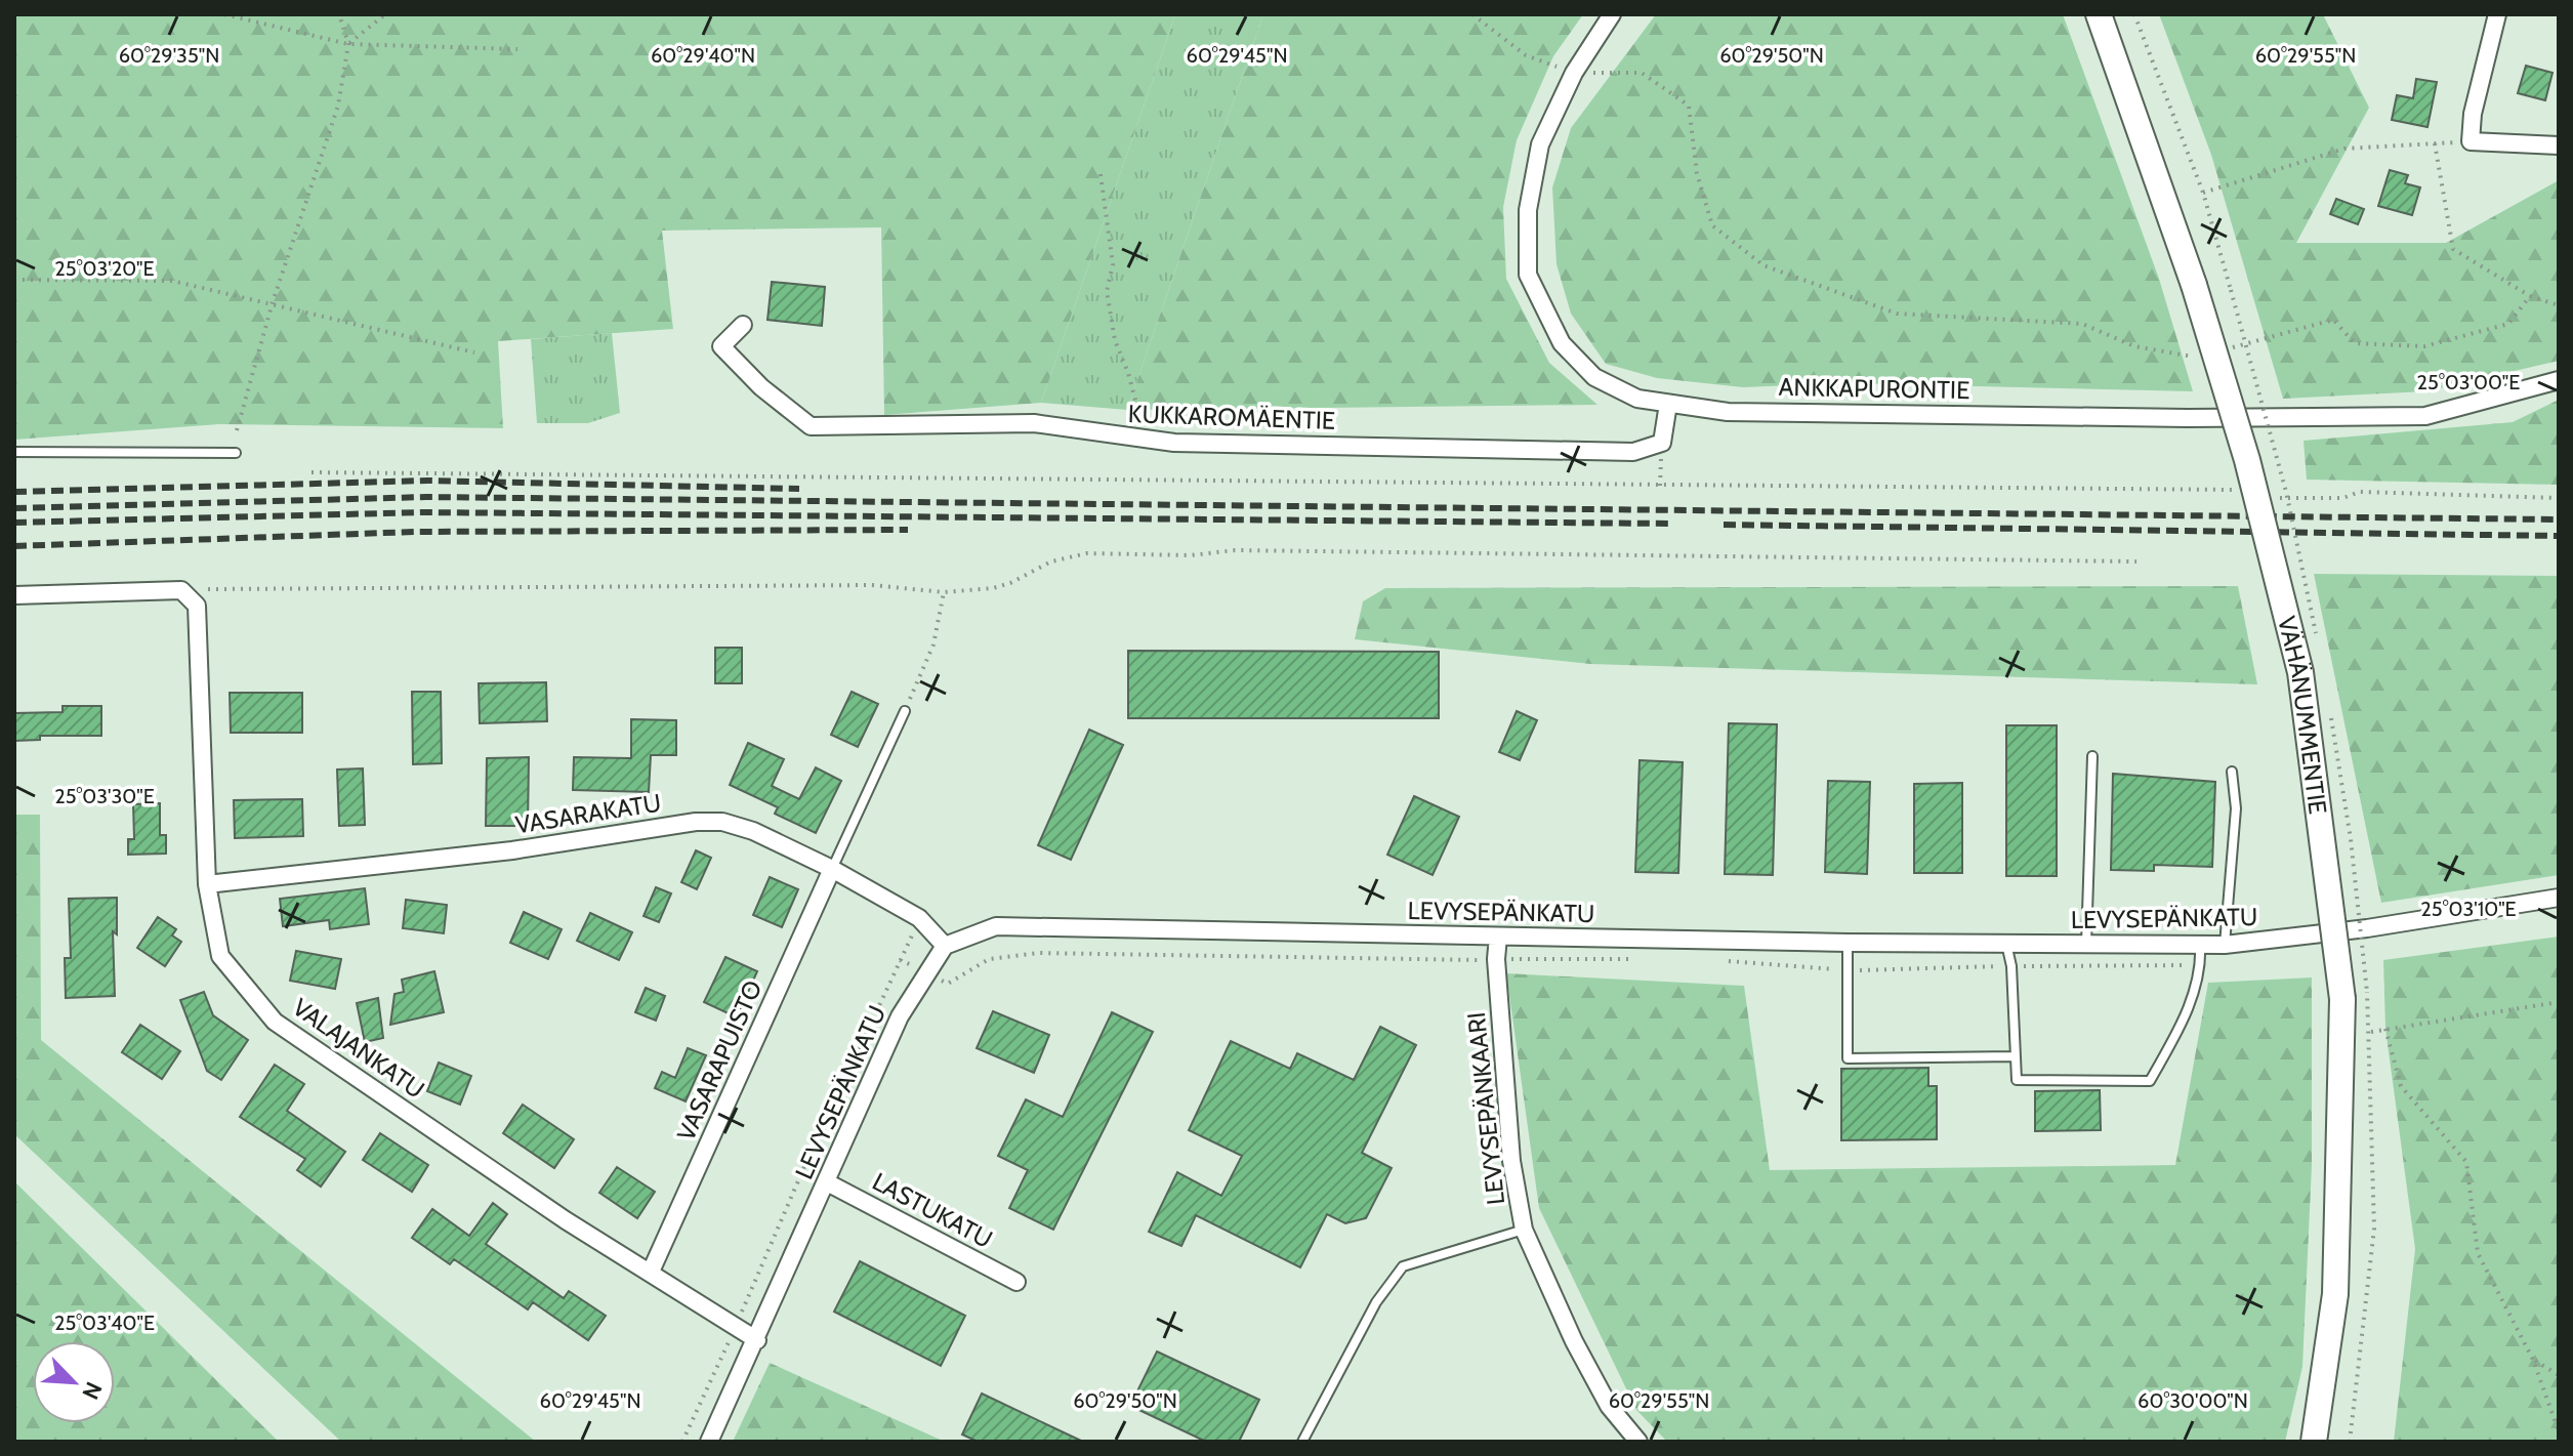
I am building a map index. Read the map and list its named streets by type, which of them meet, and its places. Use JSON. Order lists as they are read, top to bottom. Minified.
{"streets":{"main road":["VÄHÄNUMMENTIE"],"street":["ANKKAPURONTIE","KUKKAROMÄENTIE","VASARAKATU","LEVYSEPÄNKATU","VALAJANKATU","VASARAPUISTO","LEVYSEPÄNKAARI","LASTUKATU"]},"crossings":[["ANKKAPURONTIE","KUKKAROMÄENTIE"],["VASARAKATU","LEVYSEPÄNKATU"],["VASARAKATU","VALAJANKATU"],["VASARAKATU","VASARAPUISTO"],["LEVYSEPÄNKATU","VALAJANKATU"],["LEVYSEPÄNKATU","LEVYSEPÄNKAARI"],["LEVYSEPÄNKATU","LASTUKATU"],["VALAJANKATU","VASARAPUISTO"]],"north":"bottom right","coordinates":["60°29'35\"N","60°29'40\"N","60°29'45\"N","60°29'50\"N","60°29'55\"N","25°03'20\"E","25°03'00\"E","25°03'30\"E","25°03'10\"E","25°03'40\"E","60°30'00\"N"]}
